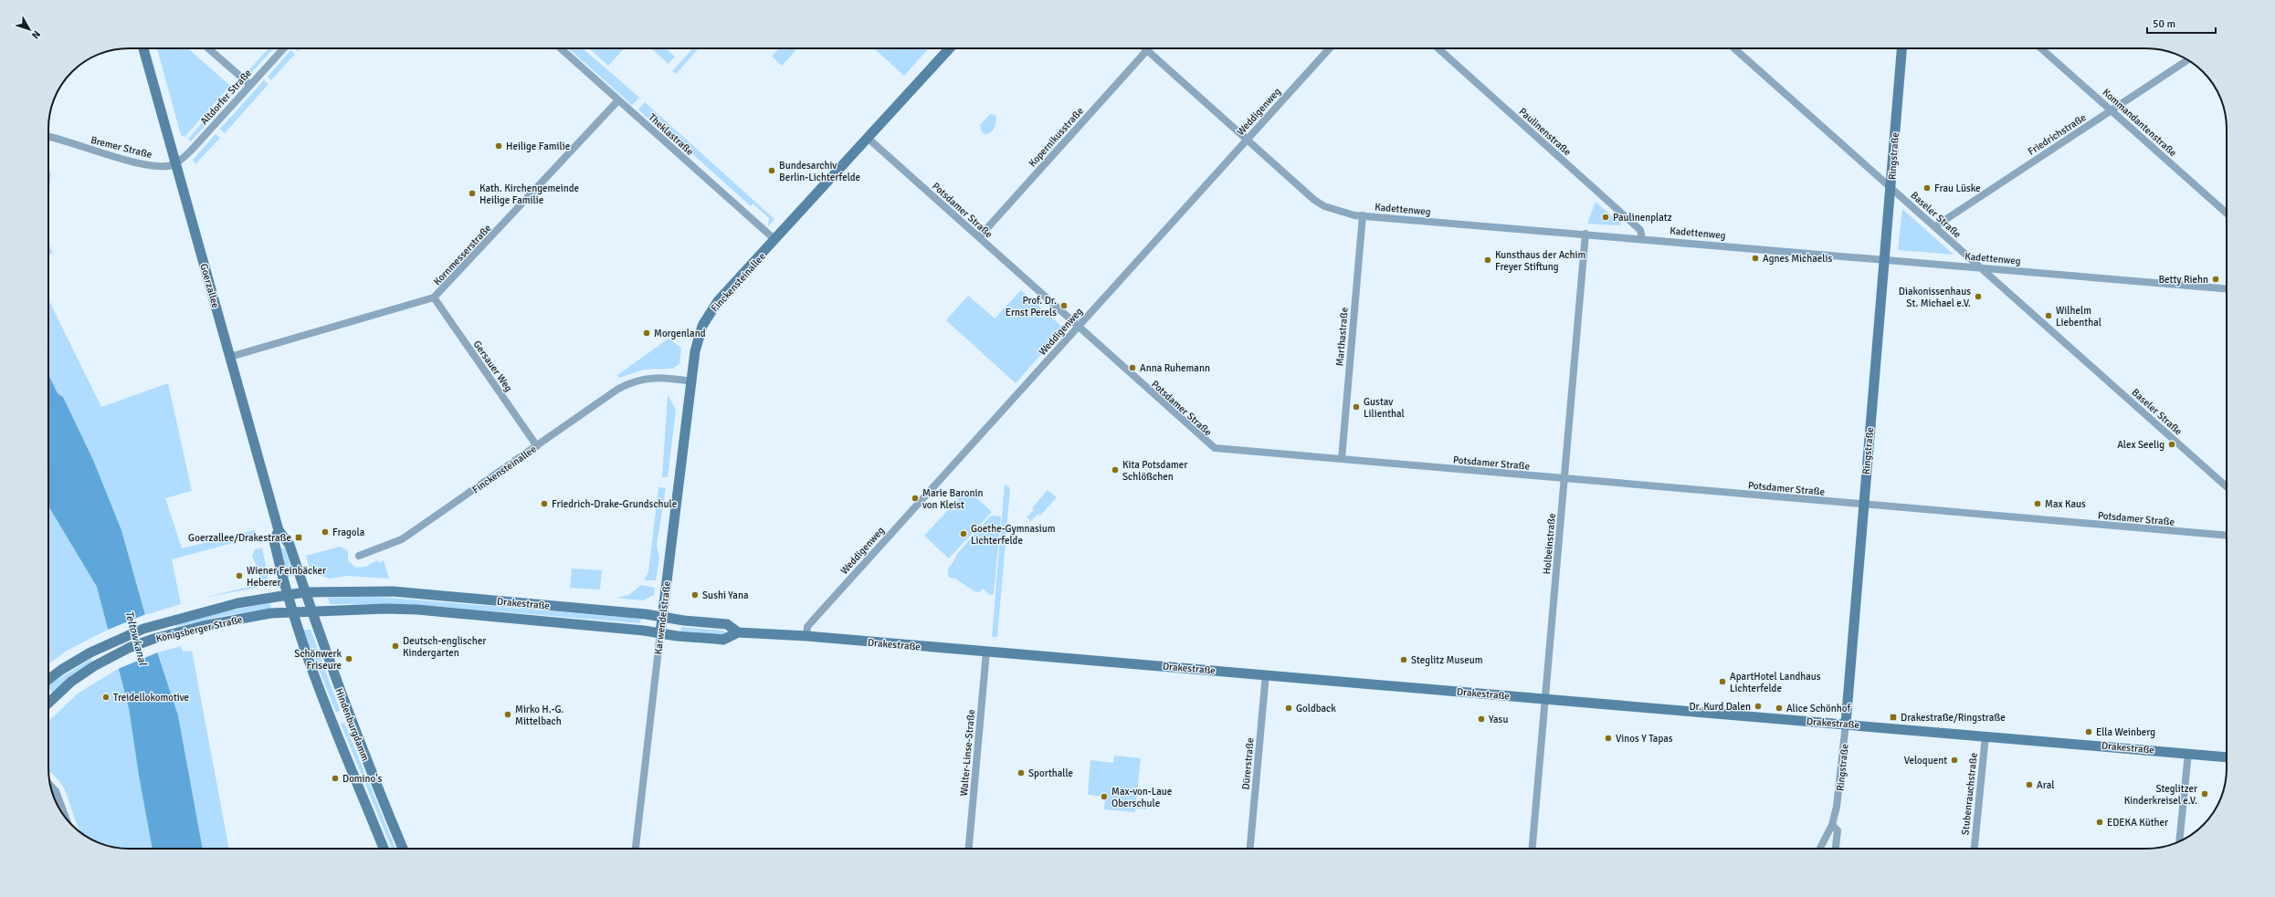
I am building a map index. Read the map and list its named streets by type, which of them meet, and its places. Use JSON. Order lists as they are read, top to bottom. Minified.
{"streets":{"main road":["Ringstraße","Finckensteinallee","Goerzallee","Drakestraße","Karwendelstraße","Königsberger Straße","Hindenburgdamm"],"street":["Altdorfer Straße","Weddigenweg","Kommandantenstraße","Paulinenstraße","Theklastraße","Friedrichstraße","Kopernikusstraße","Bremer Straße","Kadettenweg","Potsdamer Straße","Baseler Straße","Kornmesserstraße","Marthastraße","Gersauer Weg","Holbeinstraße","Walter-Linse-Straße","Dürerstraße","Stubenrauchstraße"]},"crossings":[["Altdorfer Straße","Bremer Straße"],["Altdorfer Straße","Goerzallee"],["Weddigenweg","Kadettenweg"],["Weddigenweg","Potsdamer Straße"],["Weddigenweg","Drakestraße"],["Kommandantenstraße","Friedrichstraße"],["Paulinenstraße","Kadettenweg"],["Theklastraße","Kornmesserstraße"],["Theklastraße","Finckensteinallee"],["Friedrichstraße","Baseler Straße"],["Kopernikusstraße","Kadettenweg"],["Kopernikusstraße","Potsdamer Straße"],["Bremer Straße","Goerzallee"],["Ringstraße","Kadettenweg"],["Ringstraße","Potsdamer Straße"],["Ringstraße","Baseler Straße"],["Ringstraße","Drakestraße"],["Kadettenweg","Baseler Straße"],["Kadettenweg","Marthastraße"],["Kadettenweg","Holbeinstraße"],["Potsdamer Straße","Finckensteinallee"],["Potsdamer Straße","Marthastraße"],["Potsdamer Straße","Holbeinstraße"],["Kornmesserstraße","Goerzallee"],["Kornmesserstraße","Gersauer Weg"],["Finckensteinallee","Gersauer Weg"],["Finckensteinallee","Karwendelstraße"],["Goerzallee","Drakestraße"],["Goerzallee","Königsberger Straße"],["Goerzallee","Hindenburgdamm"],["Holbeinstraße","Drakestraße"],["Drakestraße","Karwendelstraße"],["Drakestraße","Königsberger Straße"],["Drakestraße","Hindenburgdamm"],["Drakestraße","Walter-Linse-Straße"],["Drakestraße","Dürerstraße"],["Drakestraße","Stubenrauchstraße"],["Königsberger Straße","Hindenburgdamm"]],"water":["Teltowkanal"],"places":{"other":["Heilige Familie","Bundesarchiv Berlin-Lichterfelde","Frau Lüske","Kath. Kirchengemeinde Heilige Familie","Paulinenplatz","Agnes Michaelis","Kunsthaus der Achim Freyer Stiftung","Betty Riehn","Diakonissenhaus St. Michael e.V.","Prof. Dr. Ernst Perels","Wilhelm Liebenthal","Morgenland","Anna Ruhemann","Gustav Lilienthal","Alex Seelig","Kita Potsdamer Schlößchen","Marie Baronin von Kleist","Friedrich-Drake-Grundschule","Max Kaus","Fragola","Goethe-Gymnasium Lichterfelde","Wiener Feinbäcker Heberer","Sushi Yana","Deutsch-englischer Kindergarten","Schönwerk Friseure","Steglitz Museum","ApartHotel Landhaus Lichterfelde","Treidellokomotive","Dr. Kurd Dalen","Goldback","Alice Schönhof","Mirko H.-G. Mittelbach","Yasu","Ella Weinberg","Vinos Y Tapas","Veloquent","Sporthalle","Domino's","Aral","Steglitzer Kinderkreisel e.V.","Max-von-Laue Oberschule","EDEKA Küther"],"transit":["Goerzallee/Drakestraße","Drakestraße/Ringstraße"]},"scale_bar":"50 m","north":"bottom right"}
